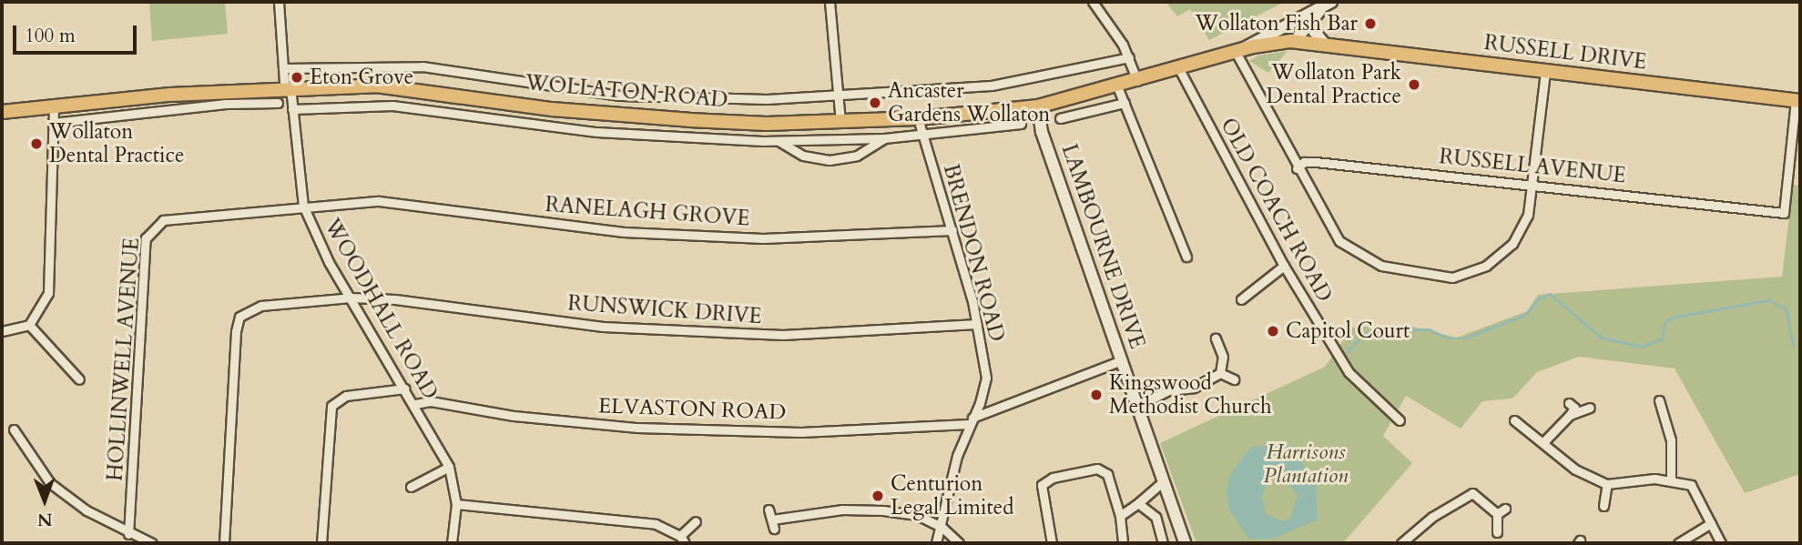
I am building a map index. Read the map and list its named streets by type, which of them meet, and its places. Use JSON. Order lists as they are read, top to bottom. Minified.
{"streets":{"main road":["RUSSELL DRIVE","WOLLATON ROAD"],"street":["RUSSELL AVENUE","OLD COACH ROAD","RANELAGH GROVE","LAMBOURNE DRIVE","BRENDON ROAD","WOODHALL ROAD","RUNSWICK DRIVE","HOLLINWELL AVENUE","ELVASTON ROAD"]},"crossings":[["RUSSELL DRIVE","WOLLATON ROAD"],["RUSSELL DRIVE","RUSSELL AVENUE"],["WOLLATON ROAD","OLD COACH ROAD"],["WOLLATON ROAD","LAMBOURNE DRIVE"],["WOLLATON ROAD","BRENDON ROAD"],["WOLLATON ROAD","WOODHALL ROAD"],["RANELAGH GROVE","BRENDON ROAD"],["RANELAGH GROVE","WOODHALL ROAD"],["RANELAGH GROVE","HOLLINWELL AVENUE"],["LAMBOURNE DRIVE","ELVASTON ROAD"],["BRENDON ROAD","RUNSWICK DRIVE"],["BRENDON ROAD","ELVASTON ROAD"],["WOODHALL ROAD","RUNSWICK DRIVE"],["WOODHALL ROAD","HOLLINWELL AVENUE"],["WOODHALL ROAD","ELVASTON ROAD"]],"parks":["Harrisons Plantation"],"places":["Wollaton Fish Bar","Eton Grove","Wollaton Park Dental Practice","Ancaster Gardens Wollaton","Wollaton Dental Practice","Capitol Court","Kingswood Methodist Church","Centurion Legal Limited"],"scale_bar":"100 m","north":"bottom"}
